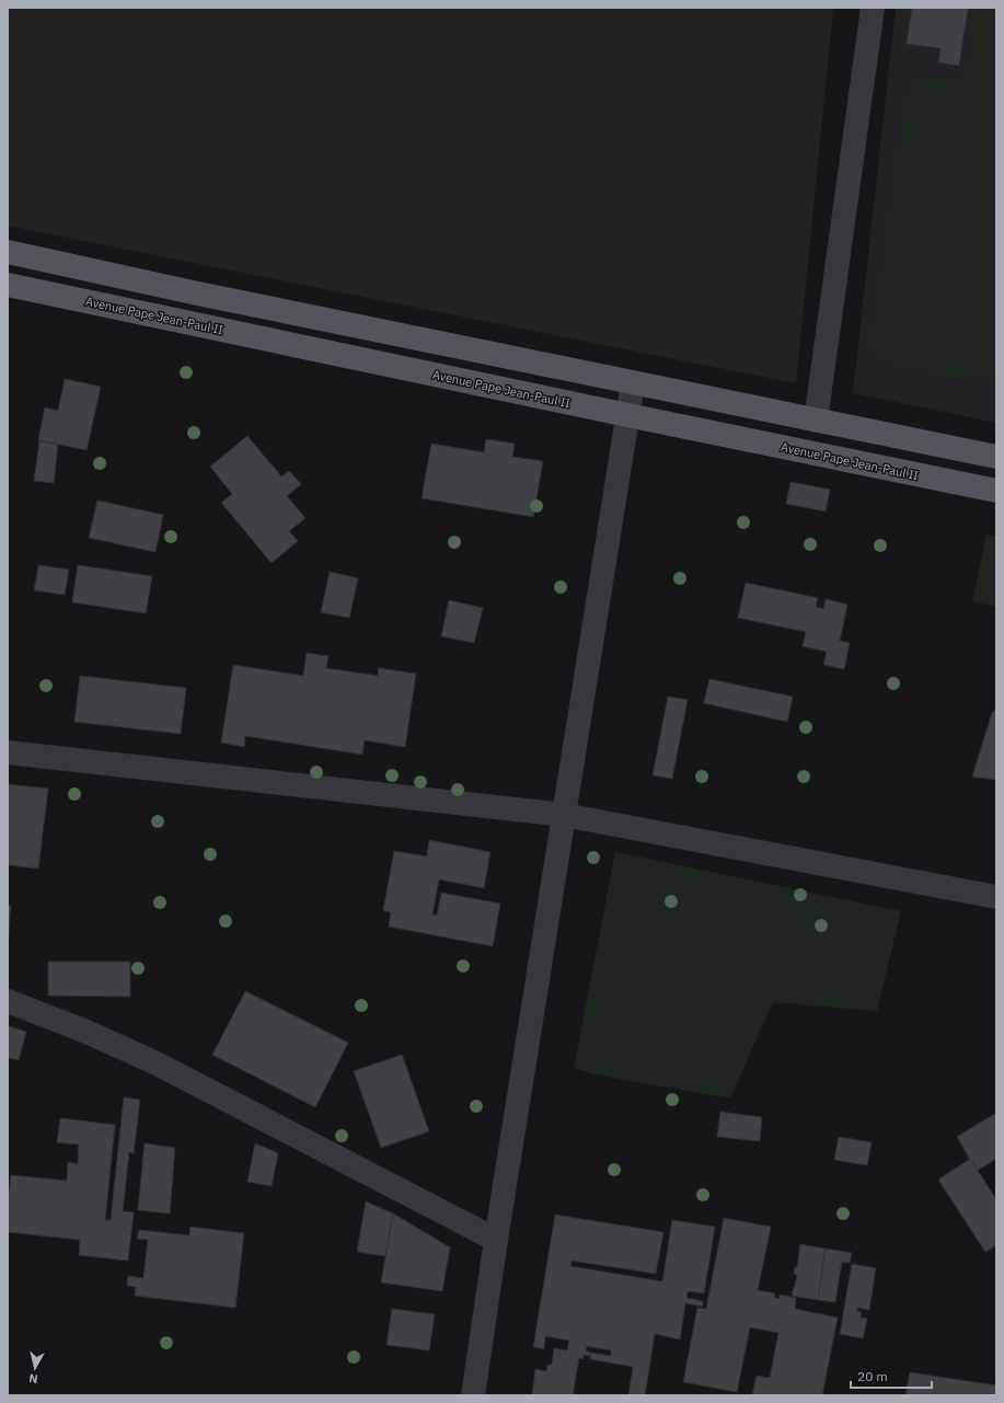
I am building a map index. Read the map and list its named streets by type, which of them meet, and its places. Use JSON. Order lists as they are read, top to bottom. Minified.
{"streets":{"main road":["Avenue Pape Jean-Paul II"]},"scale_bar":"20 m","north":"bottom"}
